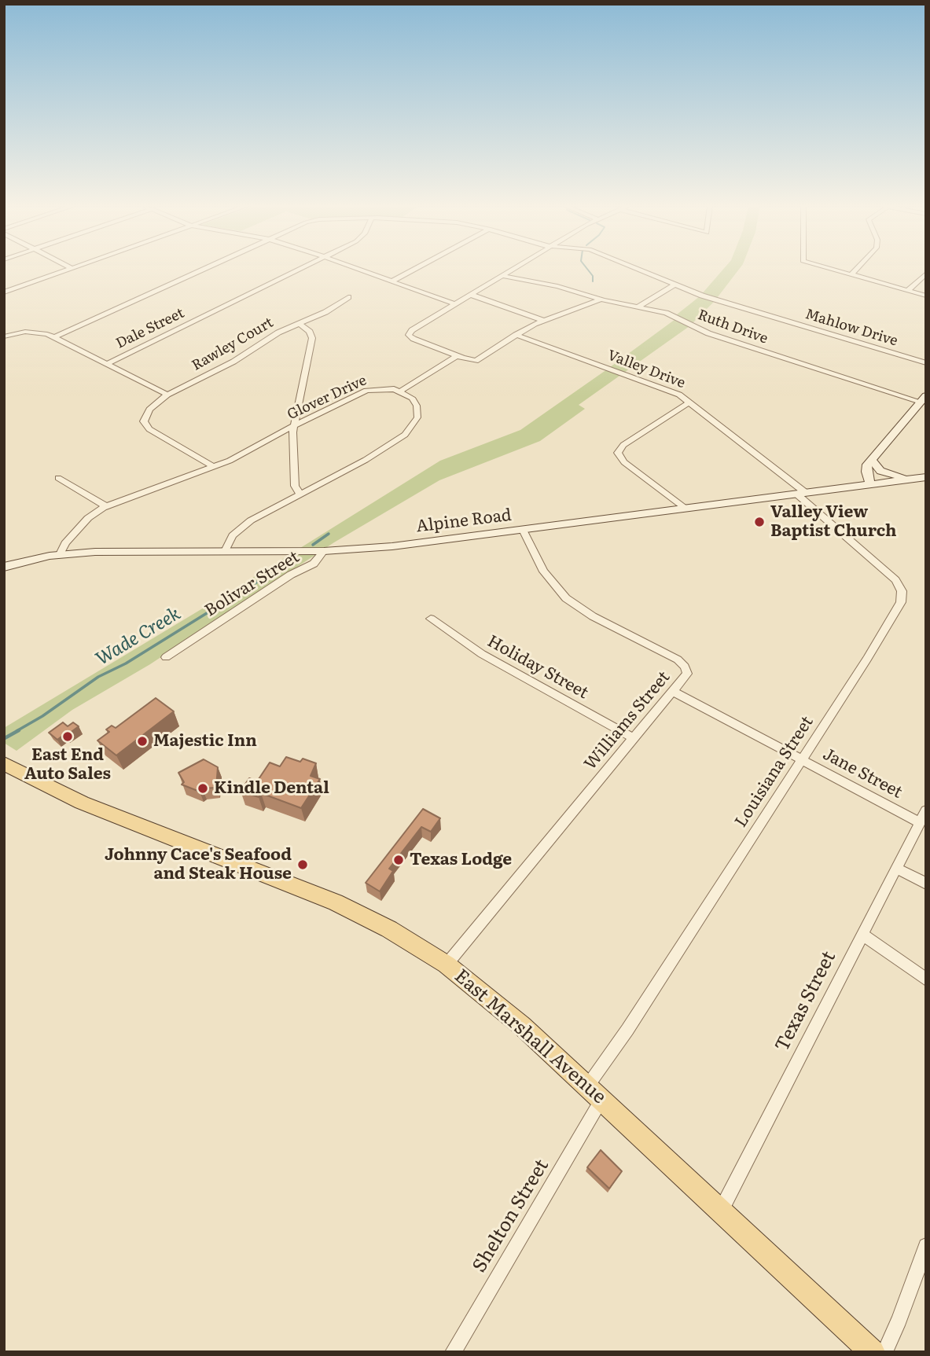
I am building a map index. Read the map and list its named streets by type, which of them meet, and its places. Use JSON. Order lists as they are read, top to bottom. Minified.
{"streets":{"main road":["Alpine Road","East Marshall Avenue"],"street":["Ruth Drive","Mahlow Drive","Dale Street","Rawley Court","Valley Drive","Glover Drive","Bolivar Street","Holiday Street","Williams Street","Louisiana Street","Jane Street","Texas Street","Shelton Street"]},"crossings":[["Rawley Court","Glover Drive"],["Valley Drive","Alpine Road"],["Valley Drive","Louisiana Street"],["Glover Drive","Alpine Road"],["Alpine Road","Bolivar Street"],["Alpine Road","Williams Street"],["Alpine Road","Louisiana Street"],["Holiday Street","Williams Street"],["Williams Street","Jane Street"],["Williams Street","East Marshall Avenue"],["Louisiana Street","Jane Street"],["Louisiana Street","East Marshall Avenue"],["Louisiana Street","Shelton Street"],["Jane Street","Texas Street"],["Texas Street","East Marshall Avenue"],["East Marshall Avenue","Shelton Street"]],"water":["Wade Creek"],"places":["Valley View Baptist Church","East End Auto Sales","Majestic Inn","Kindle Dental","Texas Lodge","Johnny Cace's Seafood and Steak House"]}
